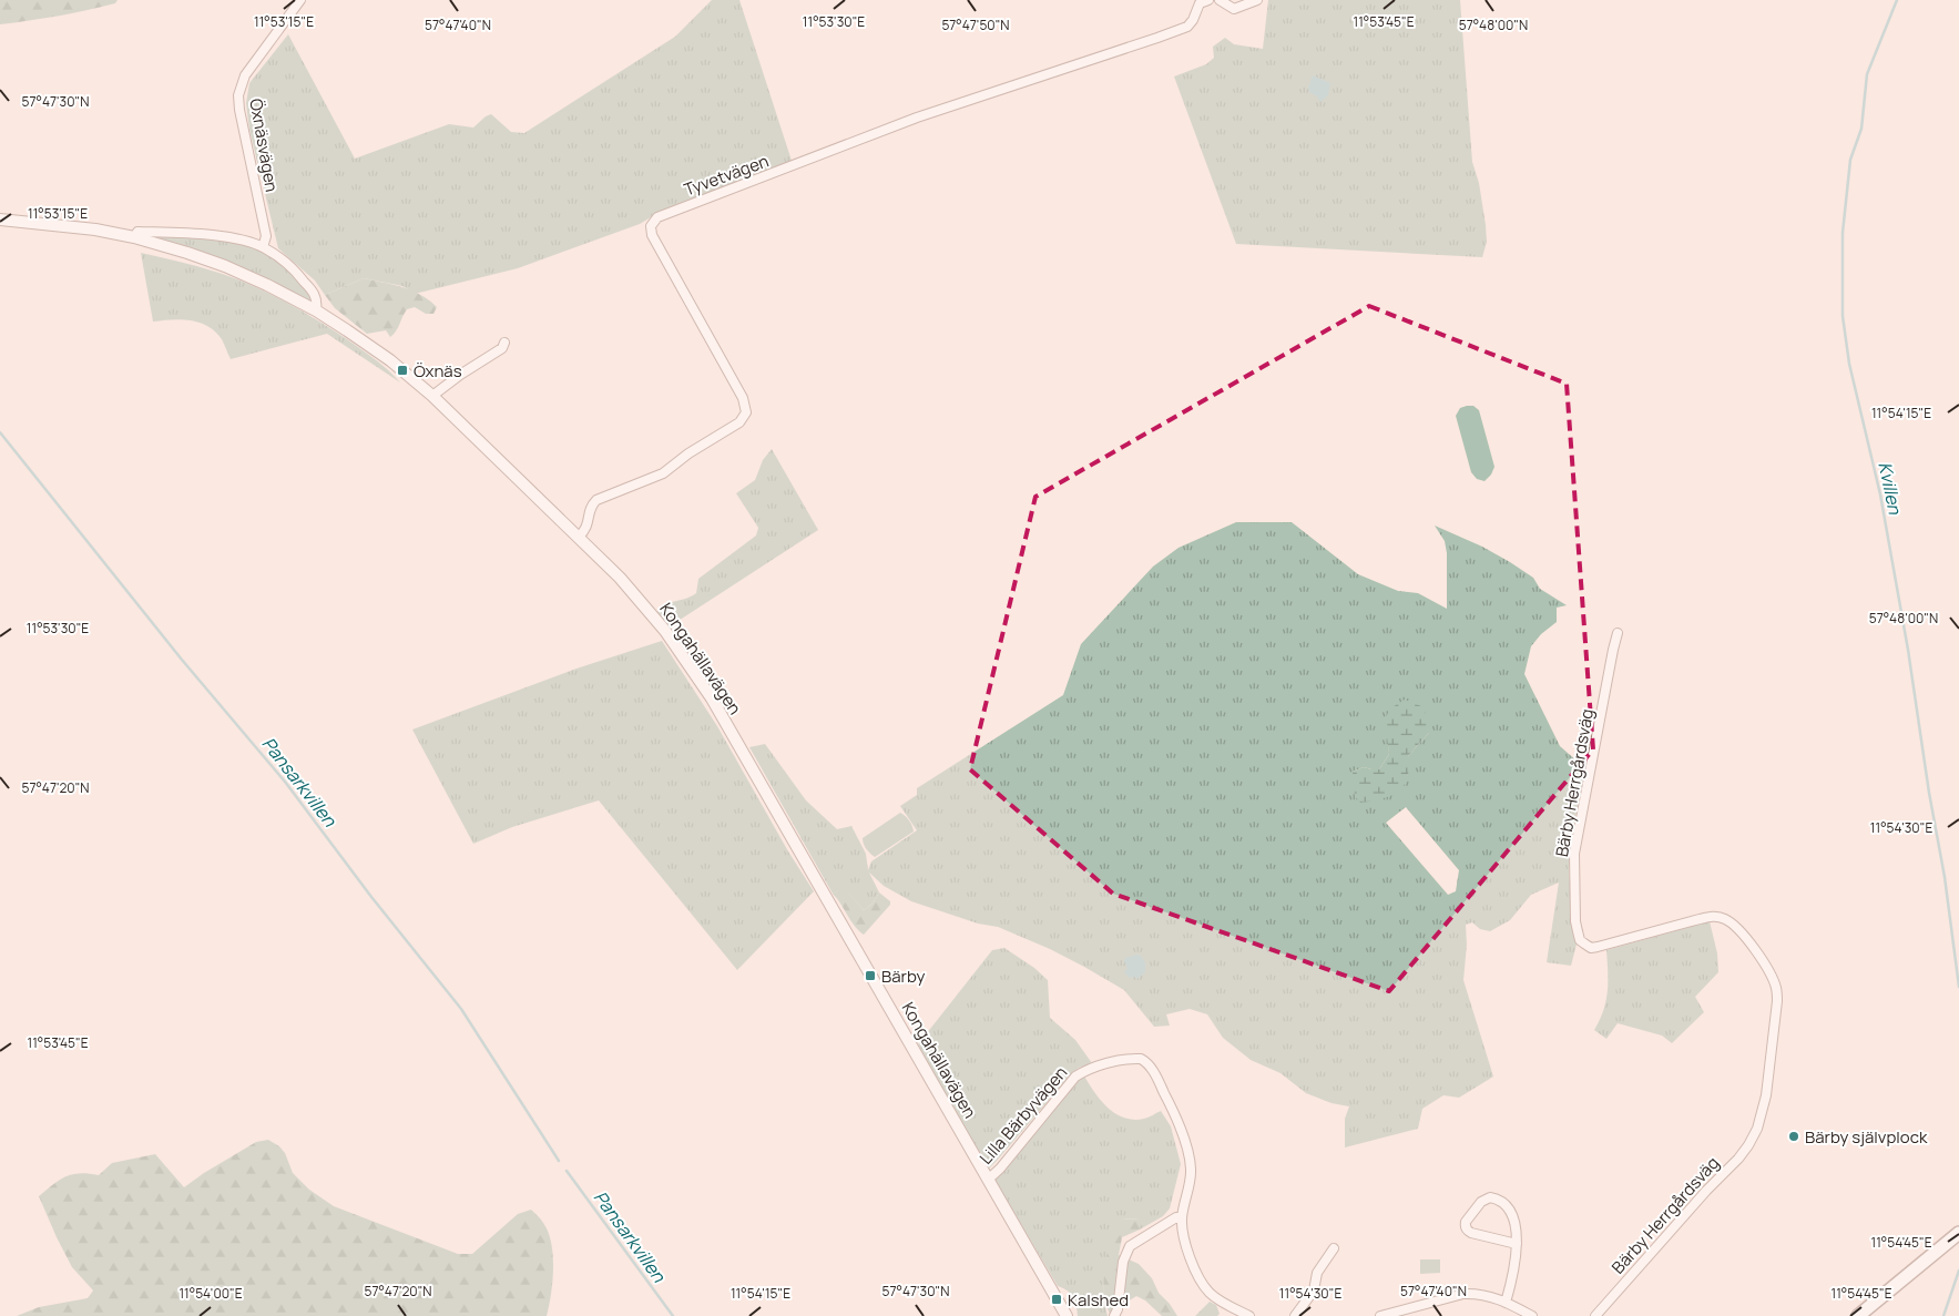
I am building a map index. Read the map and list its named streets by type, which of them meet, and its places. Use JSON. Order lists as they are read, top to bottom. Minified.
{"streets":{"street":["Öxnäsvägen","Tyvetvägen","Kongahällavägen","Bärby Herrgårdsväg","Lilla Bärbyvägen"]},"crossings":[["Tyvetvägen","Kongahällavägen"],["Kongahällavägen","Lilla Bärbyvägen"]],"water":["Kvillen","Pansarkvillen"],"places":{"transit":["Öxnäs","Bärby","Kalshed"],"other":["Bärby självplock"]},"coordinates":["11°53'15\"E","11°53'30\"E","11°53'45\"E","57°47'40\"N","57°47'50\"N","57°48'00\"N","57°47'30\"N","11°54'15\"E","57°47'20\"N","11°54'30\"E","11°54'45\"E","11°54'00\"E"]}
